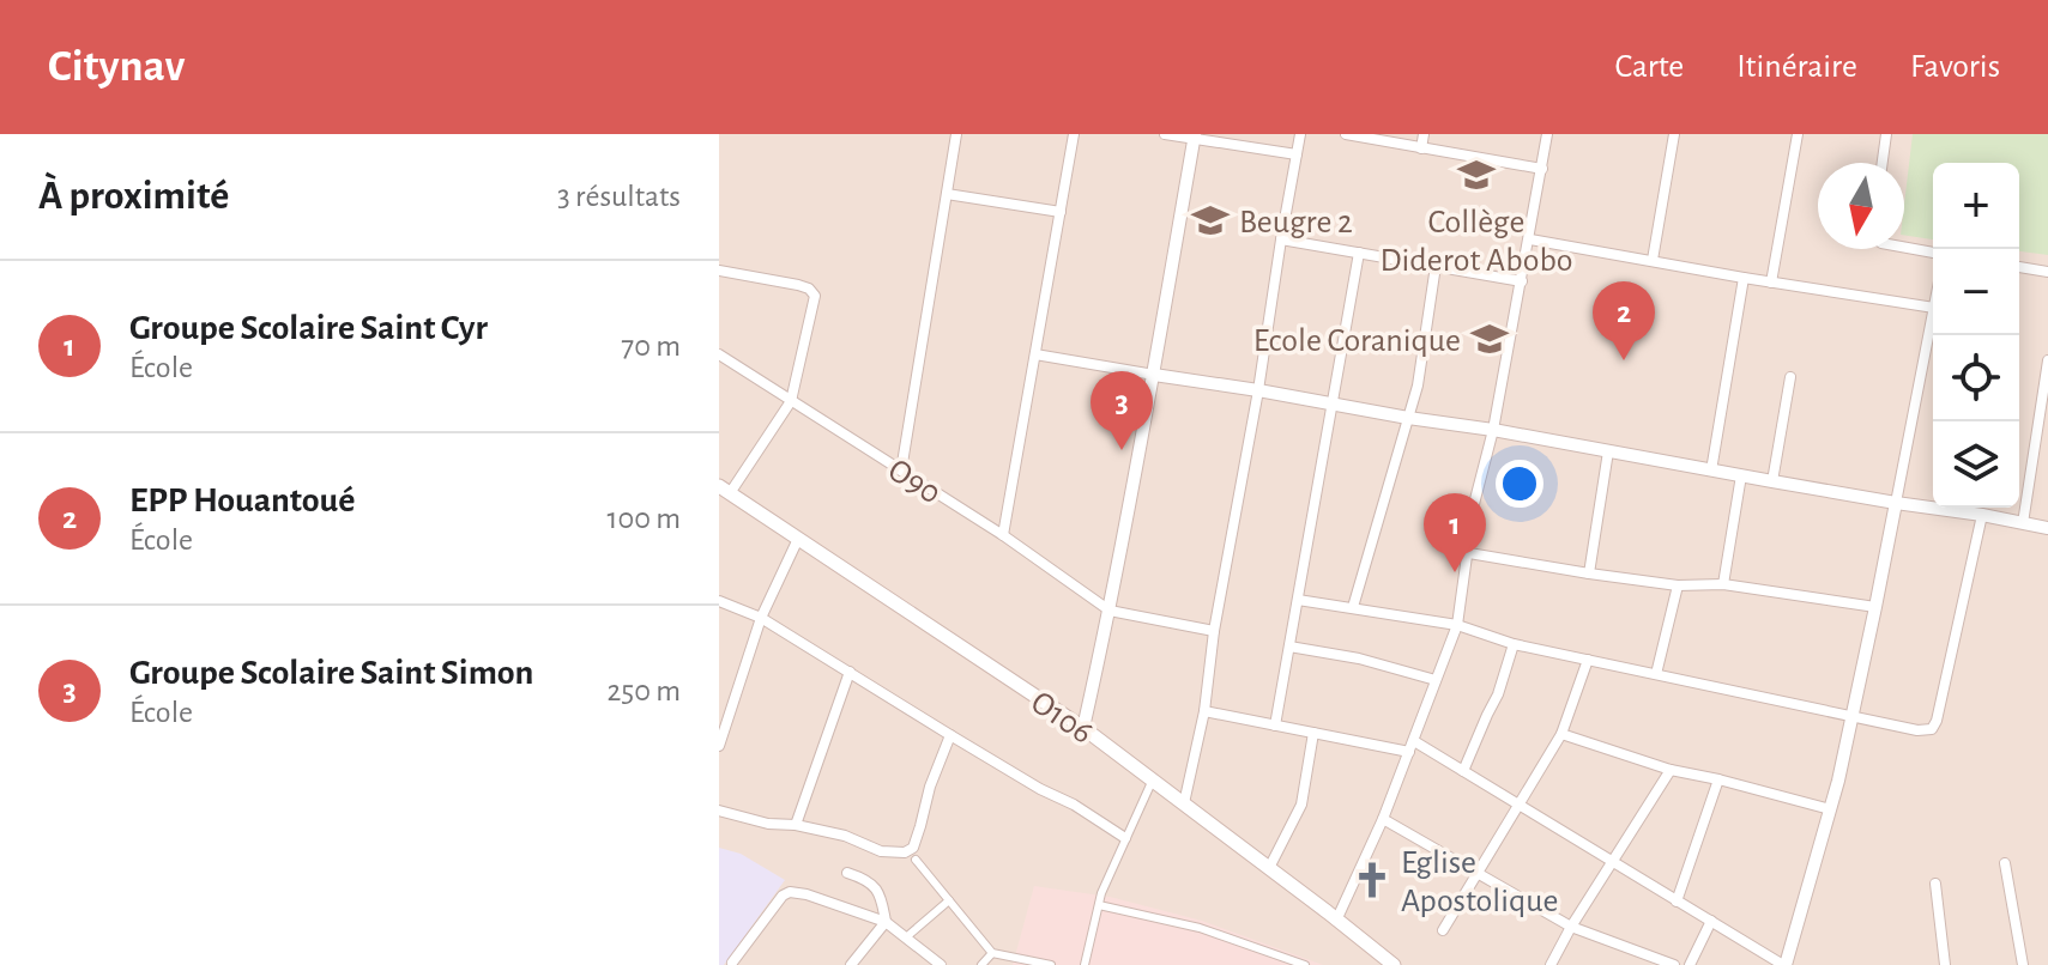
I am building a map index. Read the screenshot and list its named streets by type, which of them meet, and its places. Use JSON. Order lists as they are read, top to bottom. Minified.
{"streets":{"main road":["O106"],"street":["O90"]},"places":{"school or university":["Collège Diderot Abobo","Beugre 2","Ecole Coranique"],"church":["Eglise Apostolique"]},"north":"bottom","page":{"header":"Citynav","nav":["Carte","Itinéraire","Favoris"],"heading":["À proximité","3 résultats"],"map_buttons":["+","−"],"list":[{"mark":"1","name":"Groupe Scolaire Saint Cyr","note":"École","value":"70 m"},{"mark":"2","name":"EPP Houantoué","note":"École","value":"100 m"},{"mark":"3","name":"Groupe Scolaire Saint Simon","note":"École","value":"250 m"}],"pins":["2","3","1"]}}
